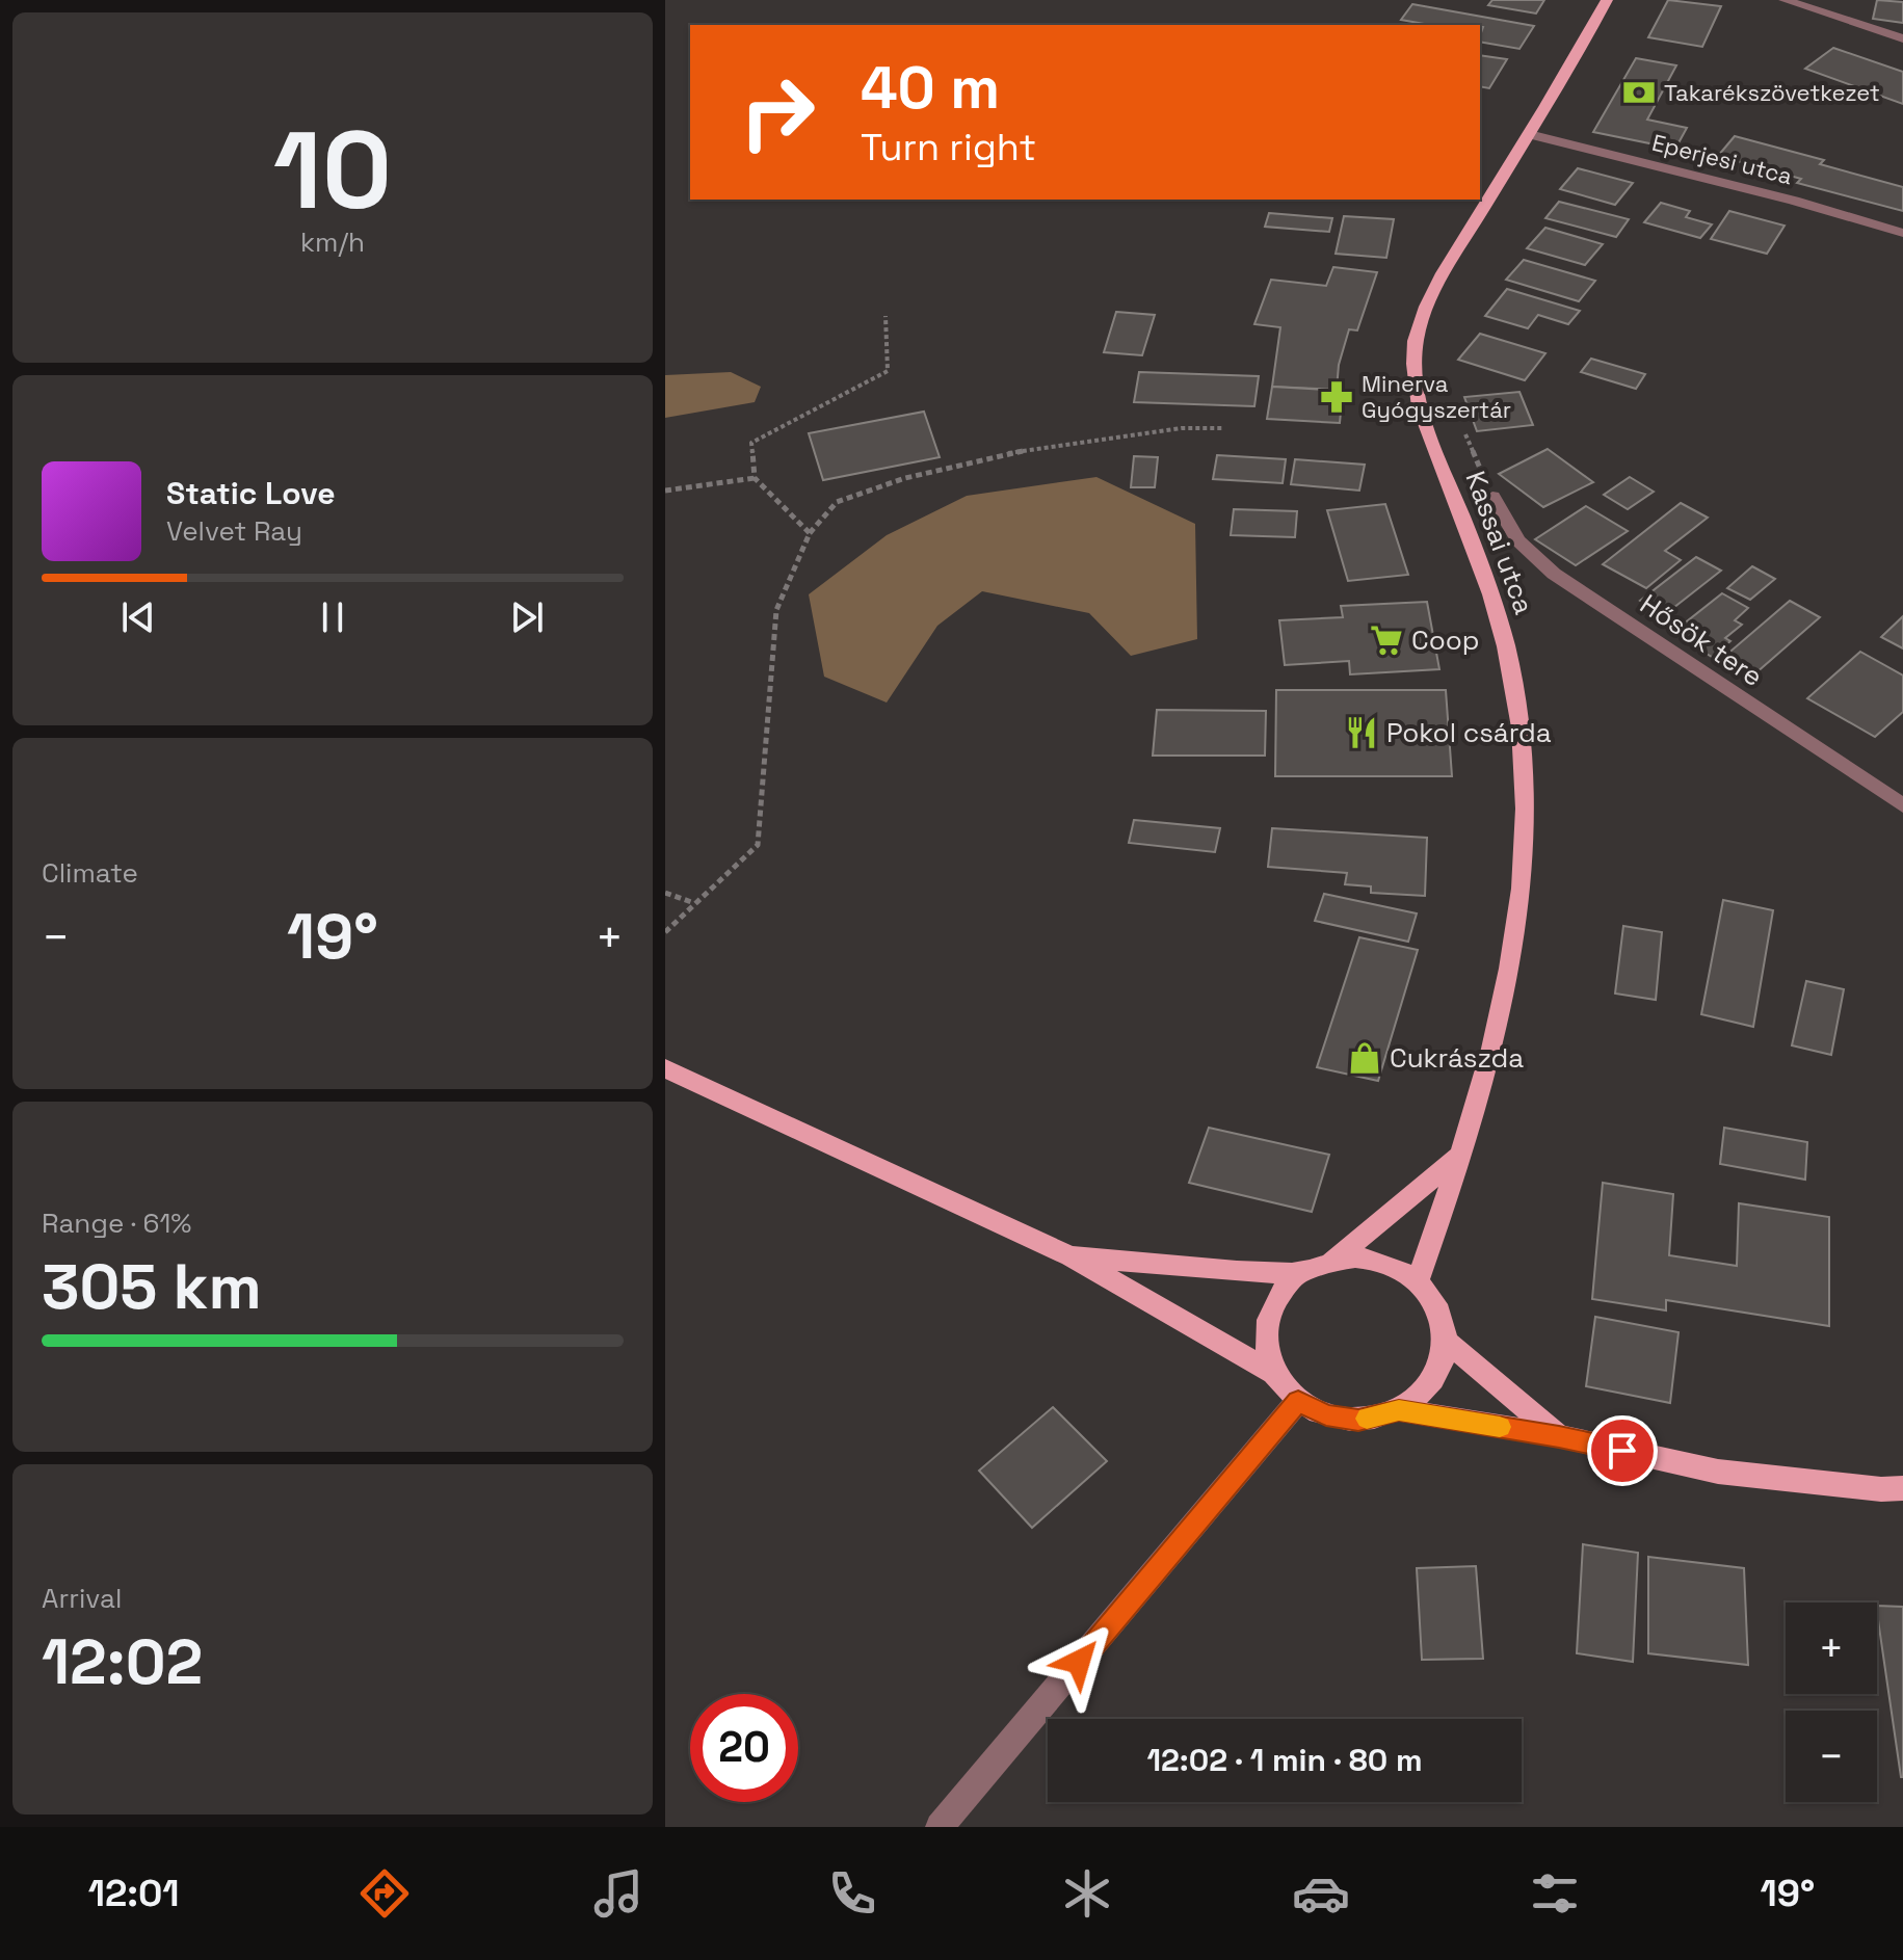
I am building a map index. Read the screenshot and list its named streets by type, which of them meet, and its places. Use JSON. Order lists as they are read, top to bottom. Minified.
{"streets":{"main road":["Kassai utca"],"street":["Eperjesi utca","Hősök tere"]},"crossings":[["Eperjesi utca","Kassai utca"]],"places":{"bank":["Takarékszövetkezet"],"pharmacy":["Minerva Gyógyszertár"],"supermarket":["Coop"],"restaurant":["Pokol csárda"],"shop":["Cukrászda"]},"page":{"tile":[["10","km/h"],"Climate",["Range · 61%","305 km"],["Arrival","12:02"]],"turn":["40 m","Turn right"],"song":["Static Love","Velvet Ray"],"heat":["−","19°","+"],"map_buttons":["+","−"],"limit":"20","trip":"12:02 · 1 min · 80 m","tabs":["12:01","19°"]}}
